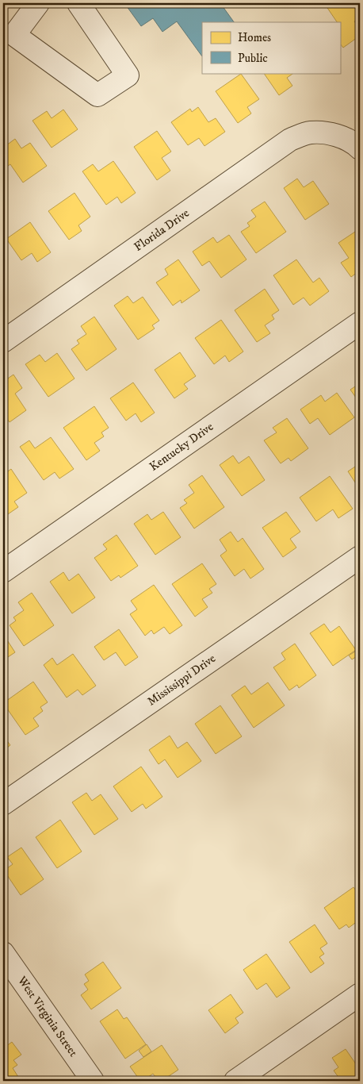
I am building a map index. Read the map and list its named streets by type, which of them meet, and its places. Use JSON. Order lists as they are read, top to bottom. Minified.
{"streets":{"street":["Florida Drive","Kentucky Drive","Mississippi Drive","West Virginia Street"]},"legend":["Homes","Public"]}
